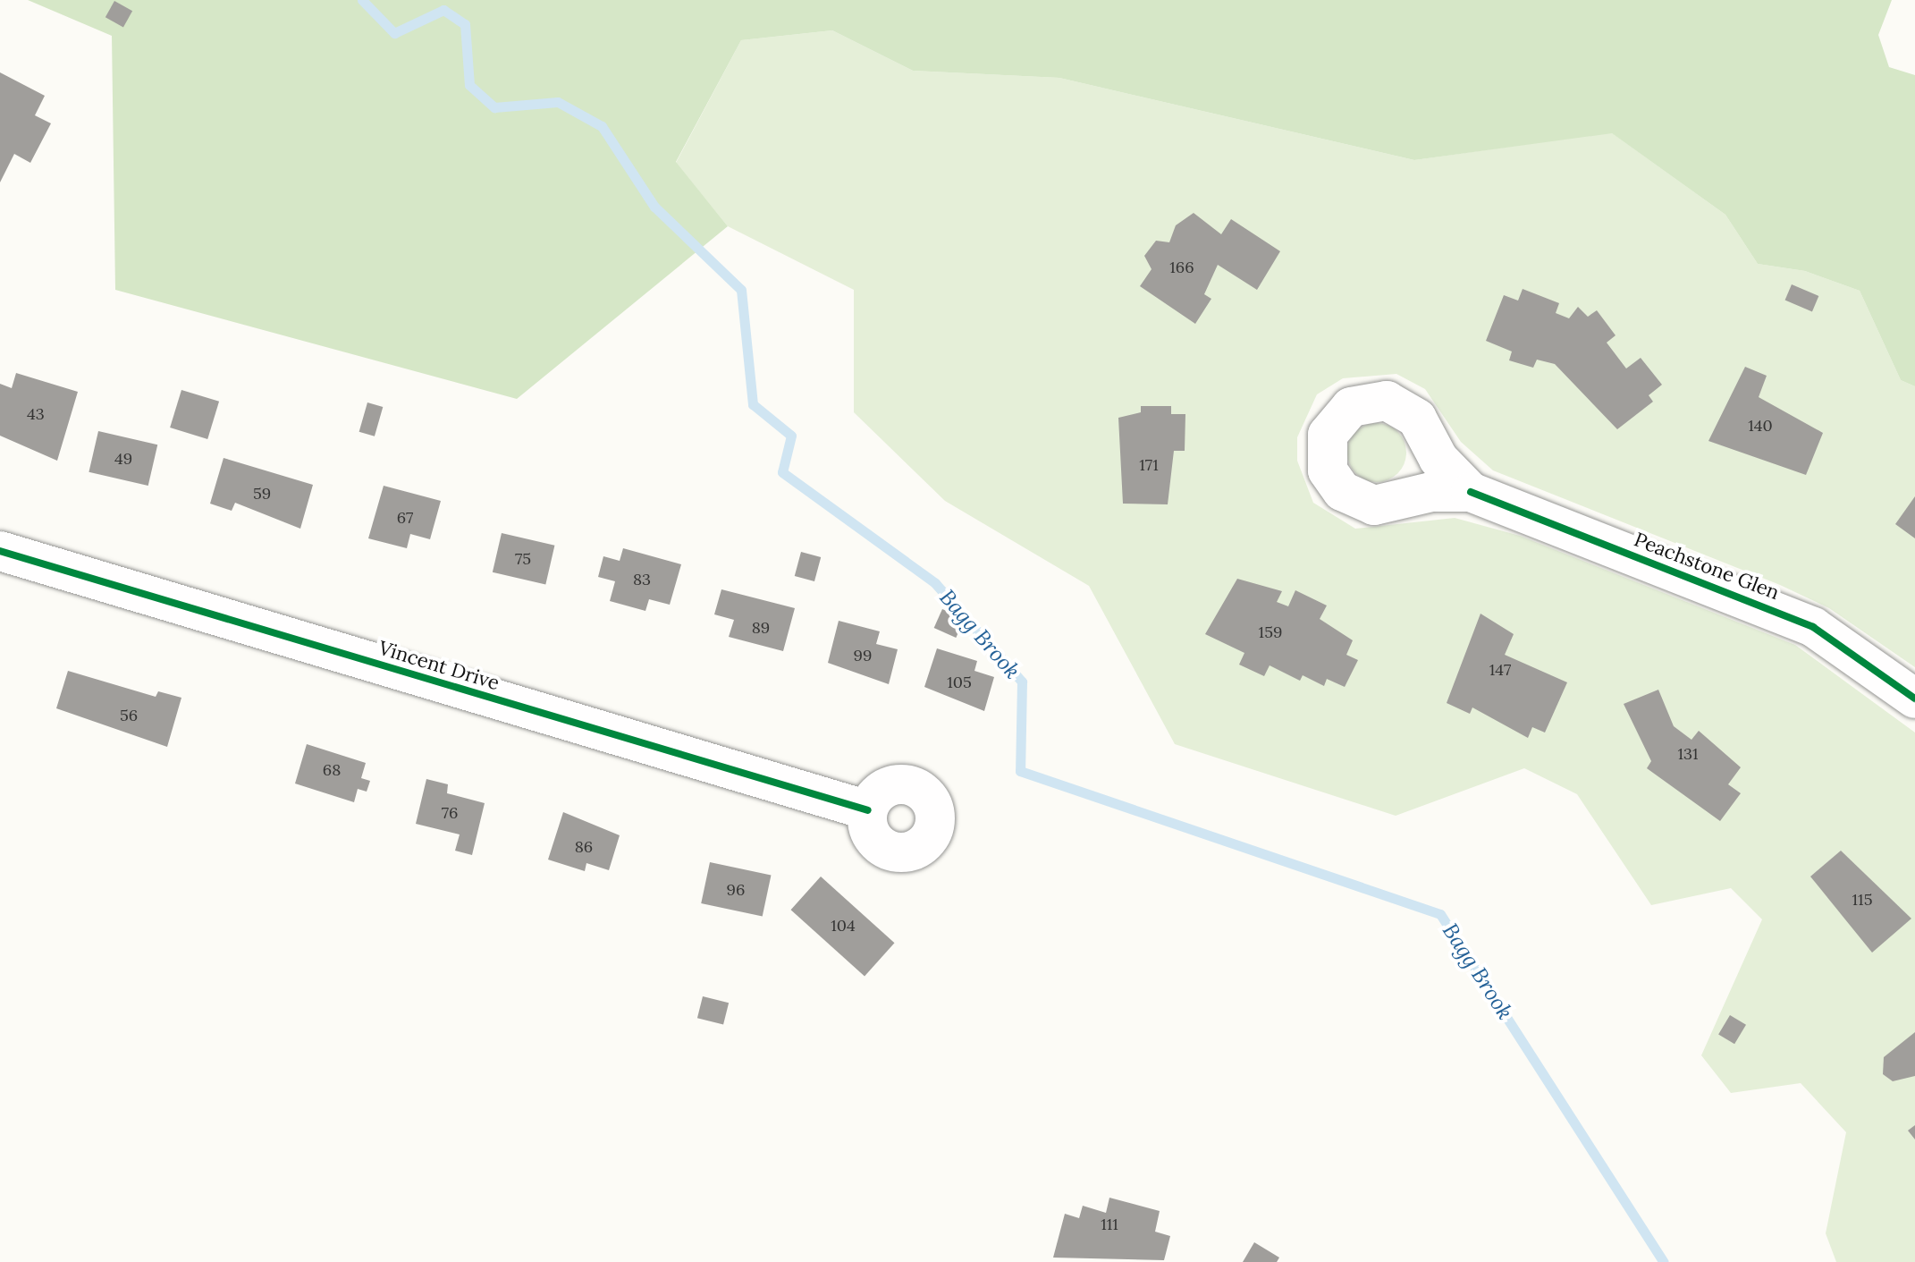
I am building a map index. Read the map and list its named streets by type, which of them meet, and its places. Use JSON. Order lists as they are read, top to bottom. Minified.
{"streets":{"street":["Peachstone Glen","Vincent Drive"]},"water":["Bagg Brook"],"house_numbers":["166","43","140","49","171","59","67","75","83","89","159","99","147","105","56","131","68","76","86","96","115","104","111"]}
